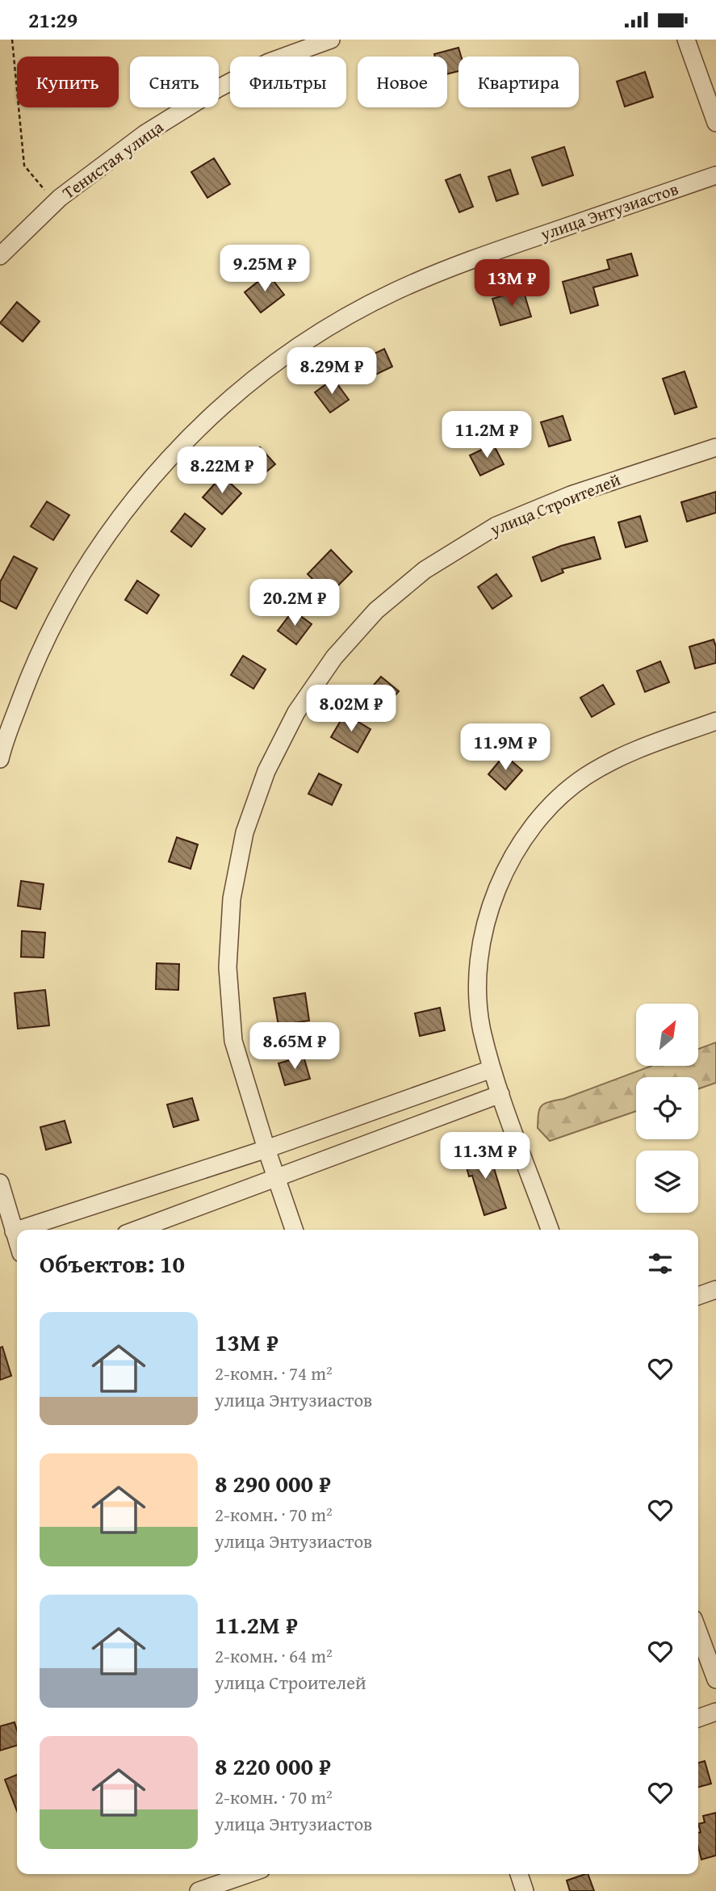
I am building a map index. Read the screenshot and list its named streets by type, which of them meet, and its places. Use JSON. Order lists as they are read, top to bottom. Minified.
{"streets":{"street":["Тенистая улица","улица Энтузиастов","улица Строителей"]},"north":"top right","page":{"status":"21:29","chip":["Купить","Снять","Фильтры","Новое","Квартира"],"price":["9.25M ₽","13M ₽","8.29M ₽","11.2M ₽","8.22M ₽","20.2M ₽","8.02M ₽","11.9M ₽","8.65M ₽","11.3M ₽"],"heading":"Объектов: 10","list":[{"name":"13M ₽","note":"2-комн. · 74 m² · улица Энтузиастов"},{"name":"8 290 000 ₽","note":"2-комн. · 70 m² · улица Энтузиастов"},{"name":"11.2M ₽","note":"2-комн. · 64 m² · улица Строителей"},{"name":"8 220 000 ₽","note":"2-комн. · 70 m² · улица Энтузиастов"}]}}
